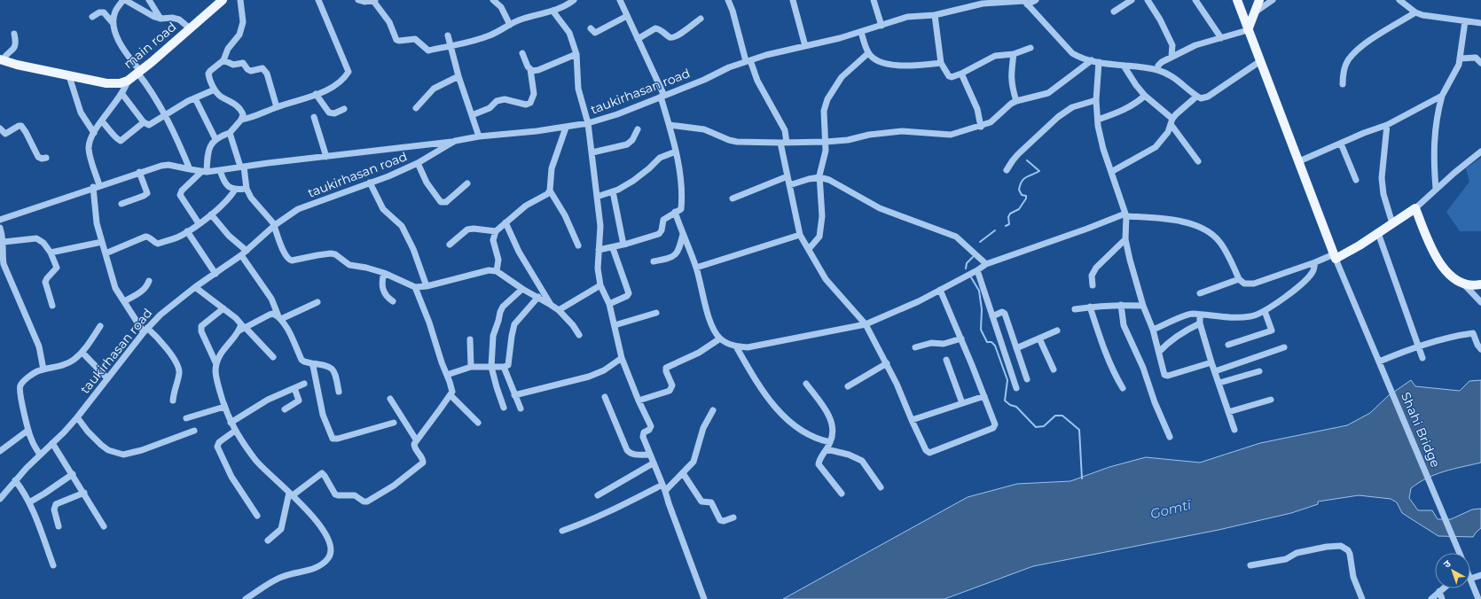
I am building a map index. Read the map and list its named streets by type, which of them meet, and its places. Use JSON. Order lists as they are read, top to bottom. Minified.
{"streets":{"main road":["main road"],"street":["taukirhasan road","Shahi Bridge"]},"water":["Gomtī"],"north":"top left"}
